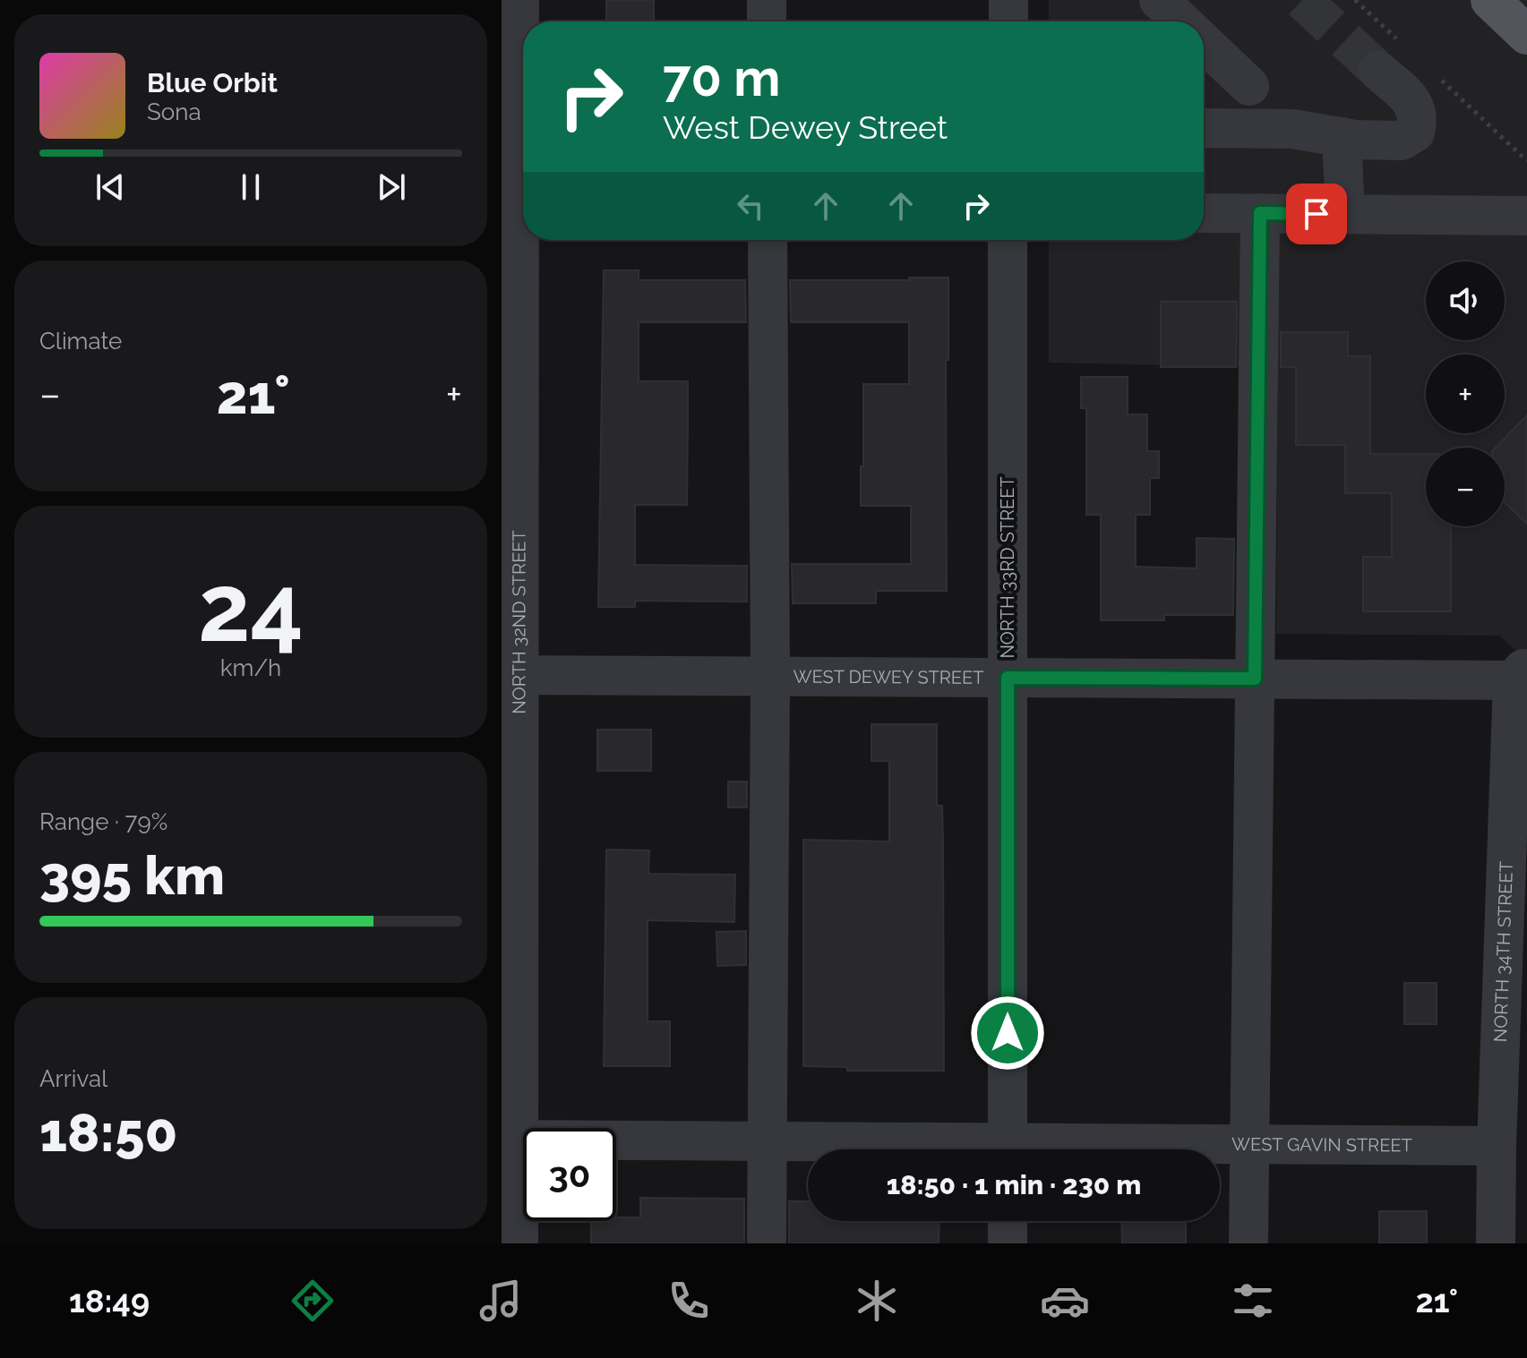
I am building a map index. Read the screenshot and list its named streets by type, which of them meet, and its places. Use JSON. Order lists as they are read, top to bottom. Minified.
{"streets":{"street":["NORTH 33RD STREET","NORTH 32ND STREET","WEST DEWEY STREET","NORTH 34TH STREET","WEST GAVIN STREET"]},"crossings":[["NORTH 33RD STREET","WEST DEWEY STREET"],["NORTH 32ND STREET","WEST DEWEY STREET"],["NORTH 32ND STREET","WEST GAVIN STREET"],["WEST DEWEY STREET","NORTH 34TH STREET"],["NORTH 34TH STREET","WEST GAVIN STREET"]],"page":{"turn":["70 m","West Dewey Street"],"song":["Blue Orbit","Sona"],"tile":["Climate",["24","km/h"],["Range · 79%","395 km"],["Arrival","18:50"]],"map_buttons":["+","−"],"heat":["−","21°","+"],"limit":"30","trip":"18:50 · 1 min · 230 m","tabs":["18:49","21°"]}}
